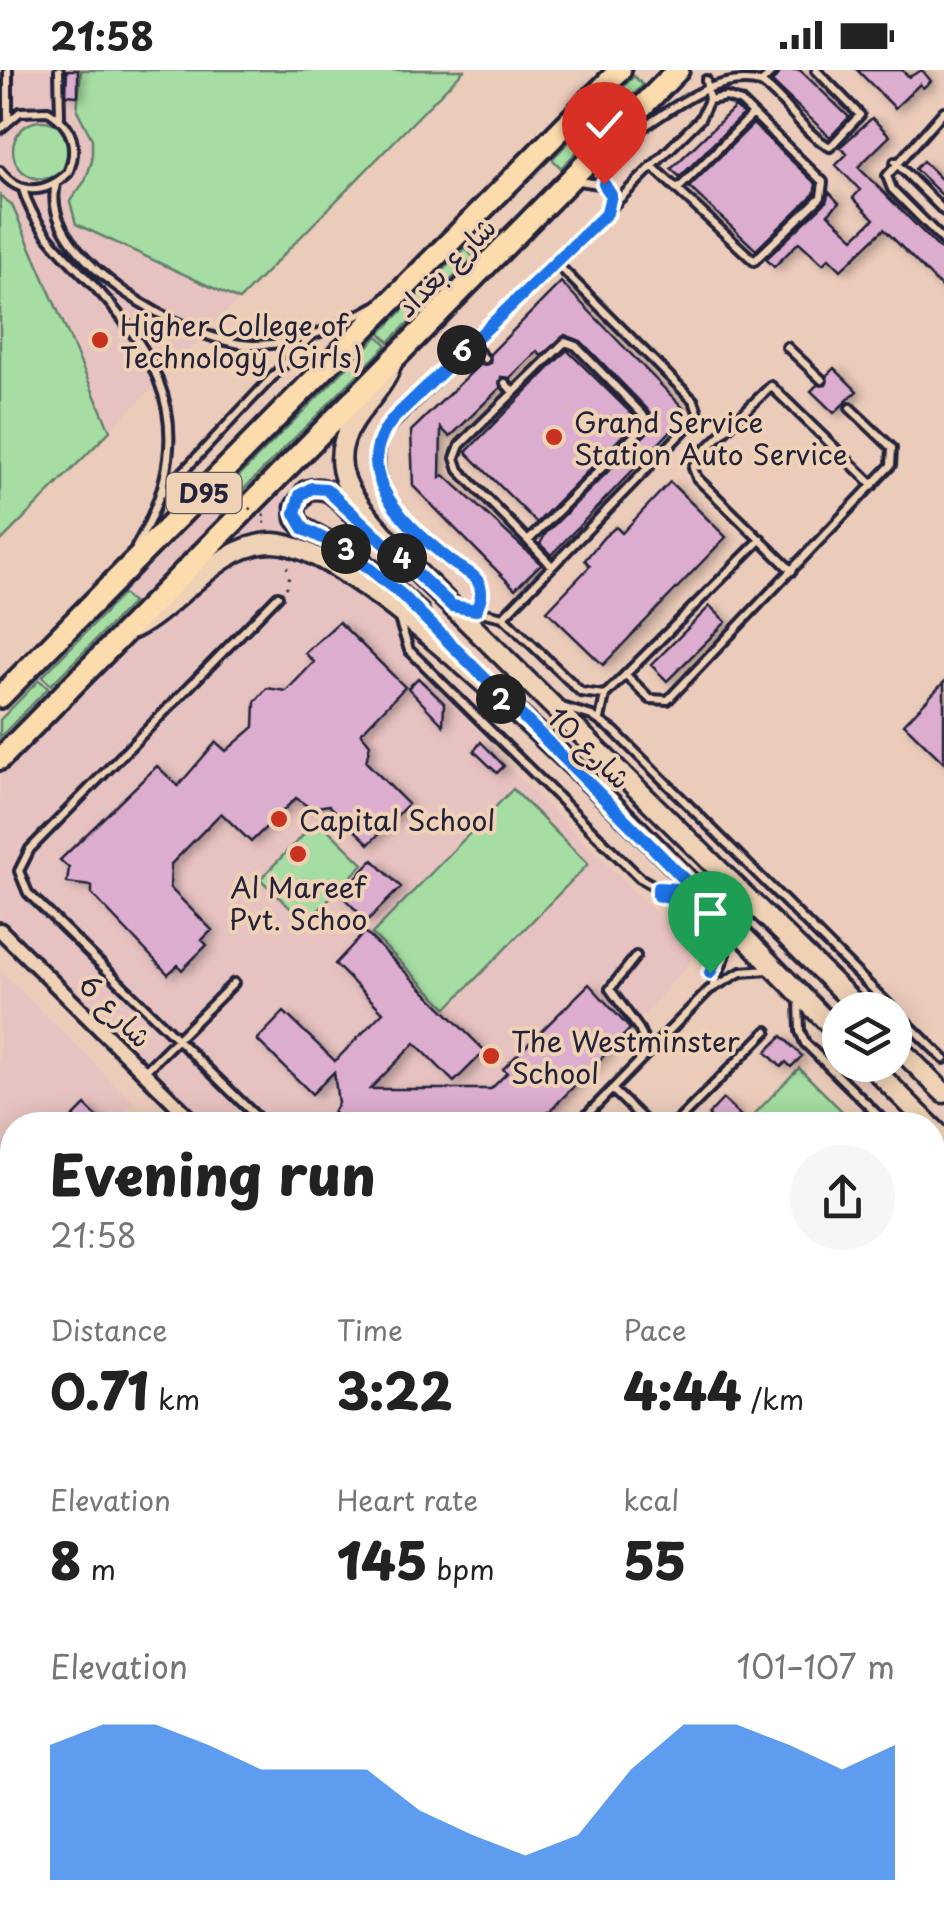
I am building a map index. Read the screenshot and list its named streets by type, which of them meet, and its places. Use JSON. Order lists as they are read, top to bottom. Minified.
{"streets":{"main road":["شارع بغداد","D95"],"street":["شارع 10","شارع 6"]},"crossings":[["شارع بغداد","شارع 10"]],"places":["Higher College of Technology (Girls)","Grand Service Station Auto Service","Capital School","Al Mareef Pvt. Schoo","The Westminster School"],"page":{"status":"21:58","pins":["6","3","4","2"],"heading":["Evening run","21:58"],"stats":[["Distance","0.71 km"],["Time","3:22"],["Pace","4:44 /km"],["Elevation","8 m"],["Heart rate","145 bpm"],["kcal","55"]],"chart":["Elevation","101–107 m"]}}
